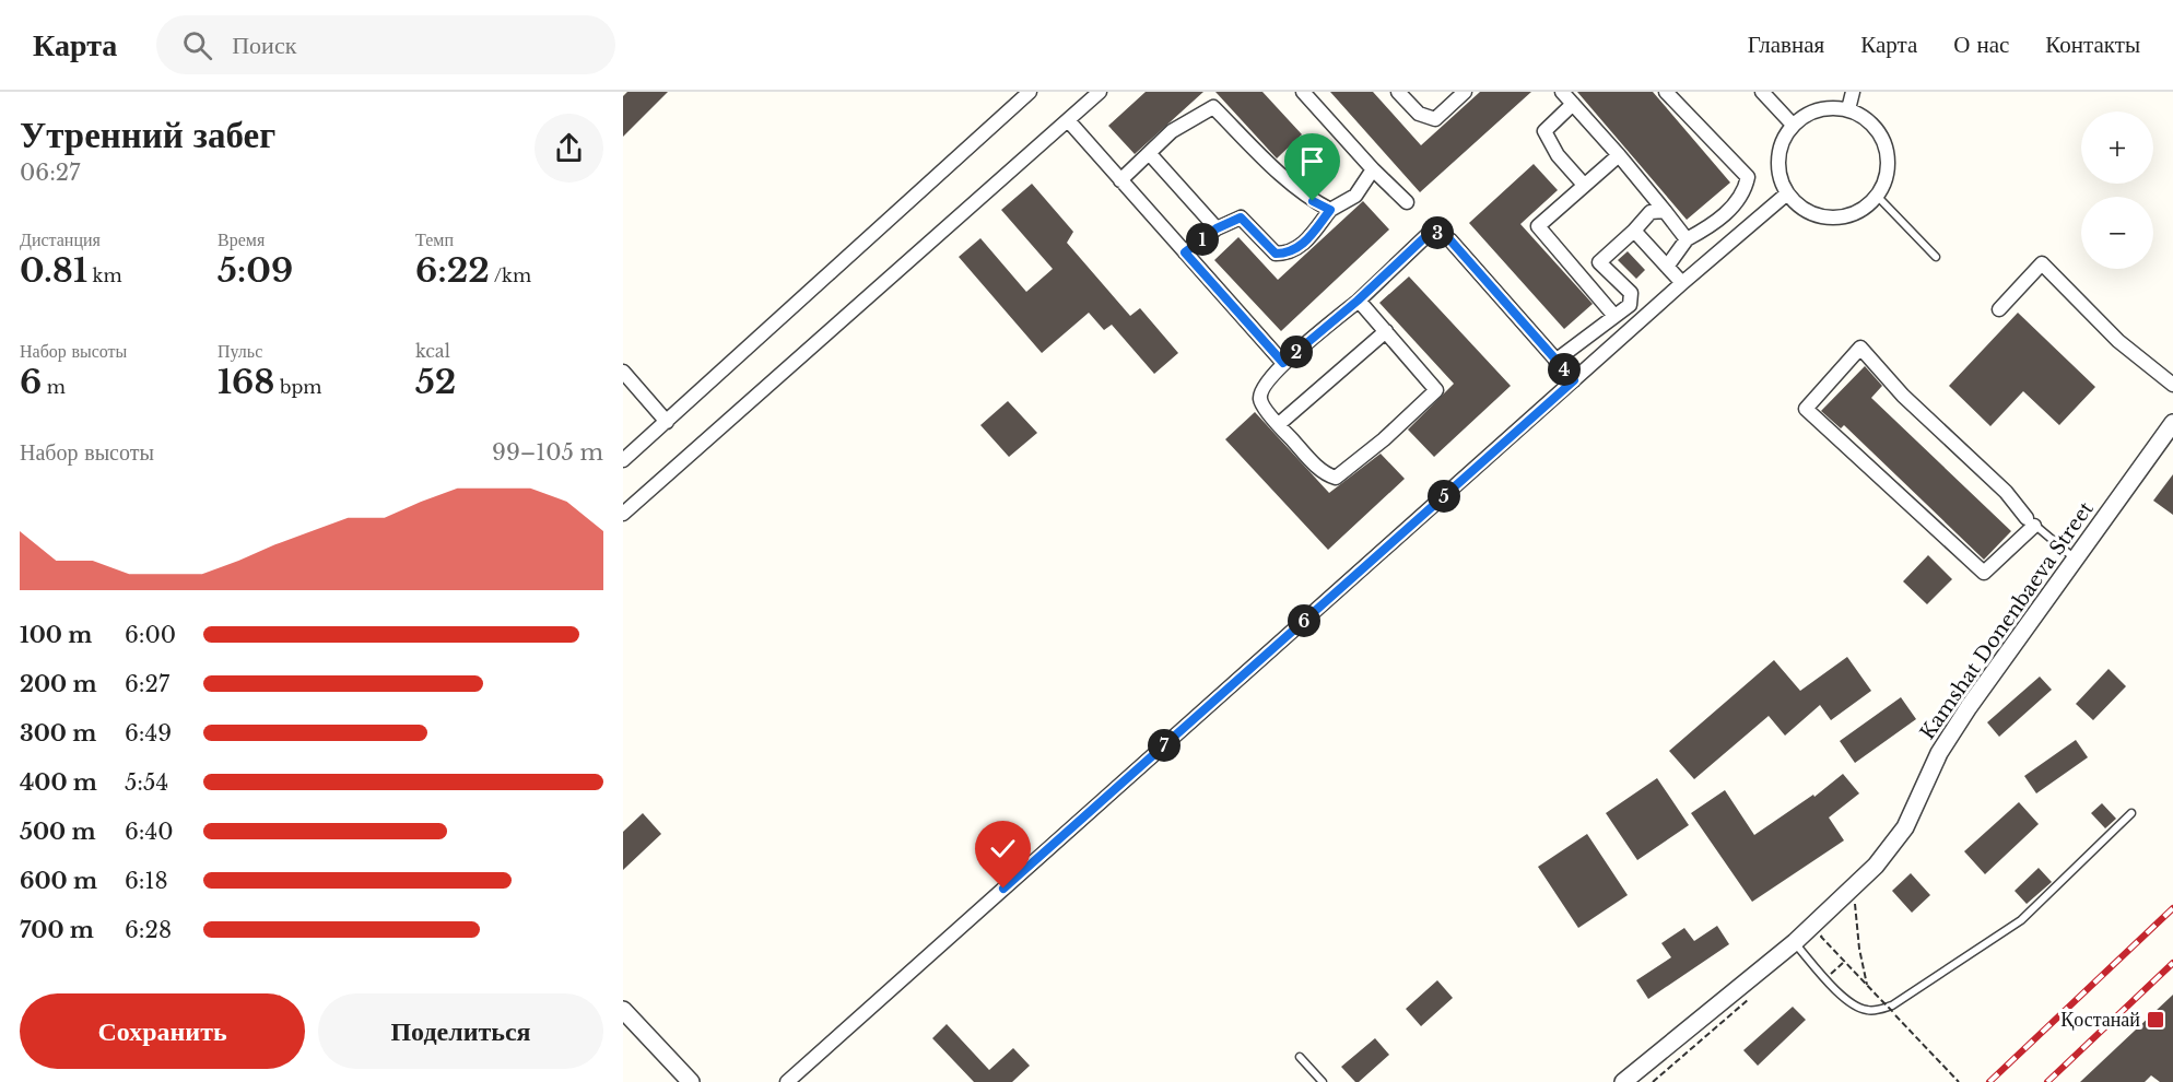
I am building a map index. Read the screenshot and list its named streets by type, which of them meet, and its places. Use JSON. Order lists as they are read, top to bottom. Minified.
{"streets":{"street":["Kamshat Donenbaeva Street"]},"places":{"transit":["Қостанай"]},"page":{"header":"Карта","search":"Поиск","nav":["Главная","Карта","О нас","Контакты"],"heading":["Утренний забег","06:27"],"map_buttons":["+","−"],"stats":[["Дистанция","0.81 km"],["Время","5:09"],["Темп","6:22 /km"],["Набор высоты","6 m"],["Пульс","168 bpm"],["kcal","52"]],"pins":["3","1","2","4","5","6","7"],"chart":["Набор высоты","99–105 m"],"list":[{"name":"100 m","note":"6:00"},{"name":"200 m","note":"6:27"},{"name":"300 m","note":"6:49"},{"name":"400 m","note":"5:54"},{"name":"500 m","note":"6:40"},{"name":"600 m","note":"6:18"},{"name":"700 m","note":"6:28"}],"buttons":["Сохранить","Поделиться"]}}
